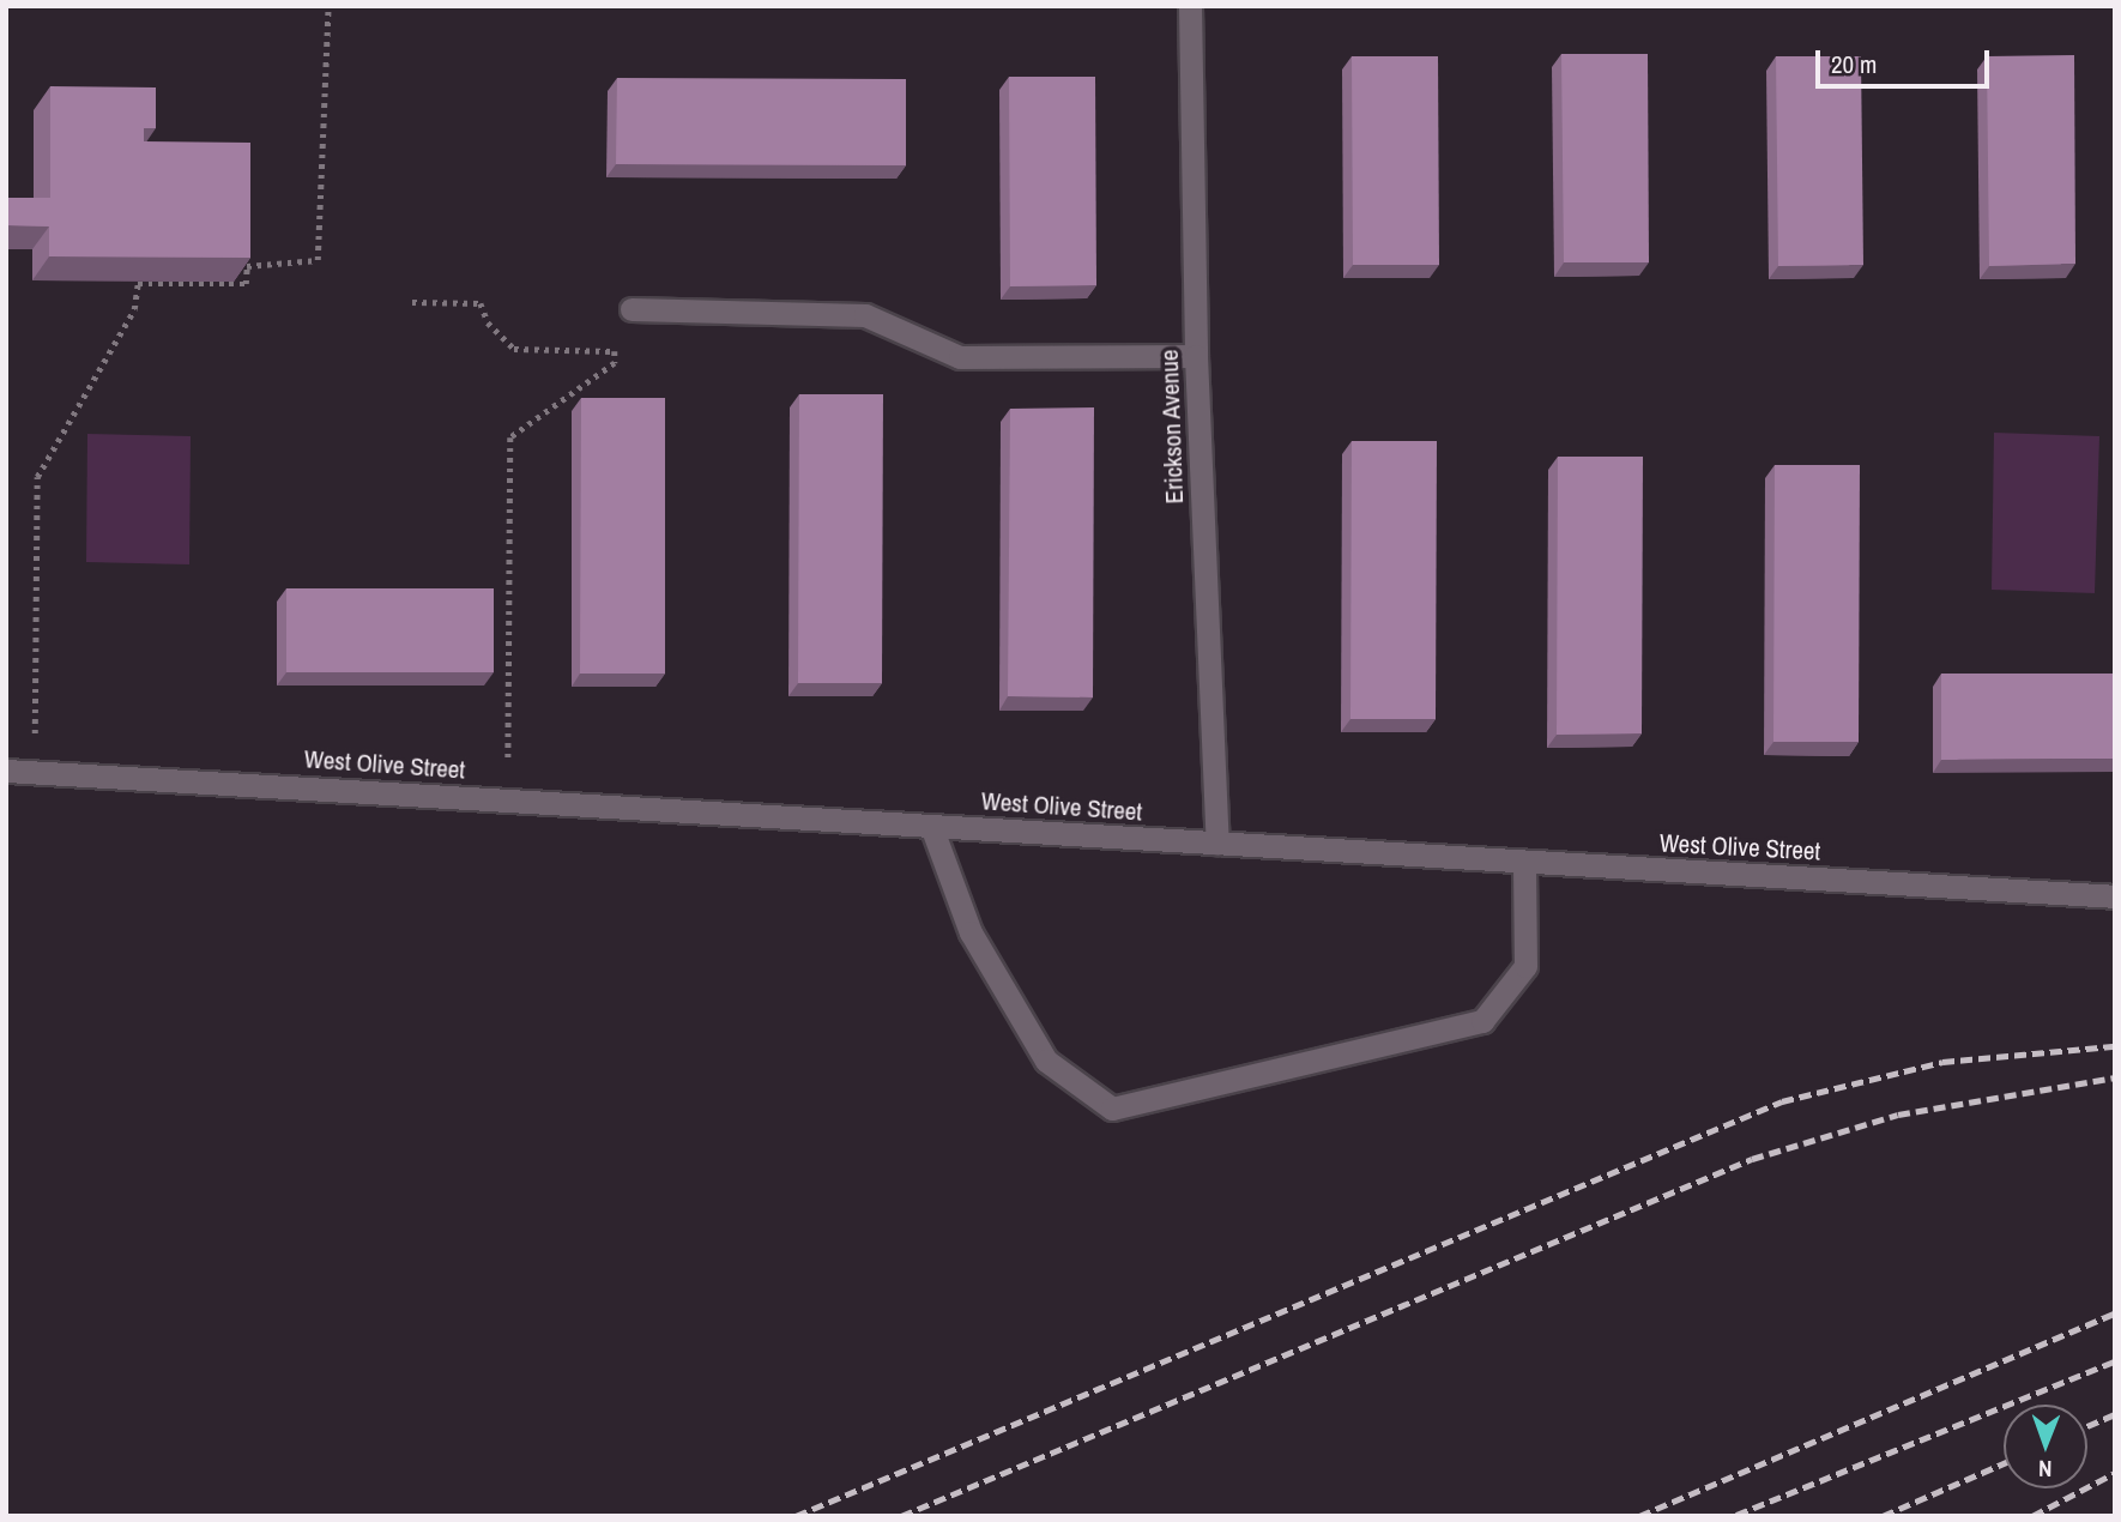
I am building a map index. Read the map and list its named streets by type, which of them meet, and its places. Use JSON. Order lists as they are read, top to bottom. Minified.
{"streets":{"street":["Erickson Avenue","West Olive Street"]},"crossings":[["Erickson Avenue","West Olive Street"]],"scale_bar":"20 m","north":"bottom"}
